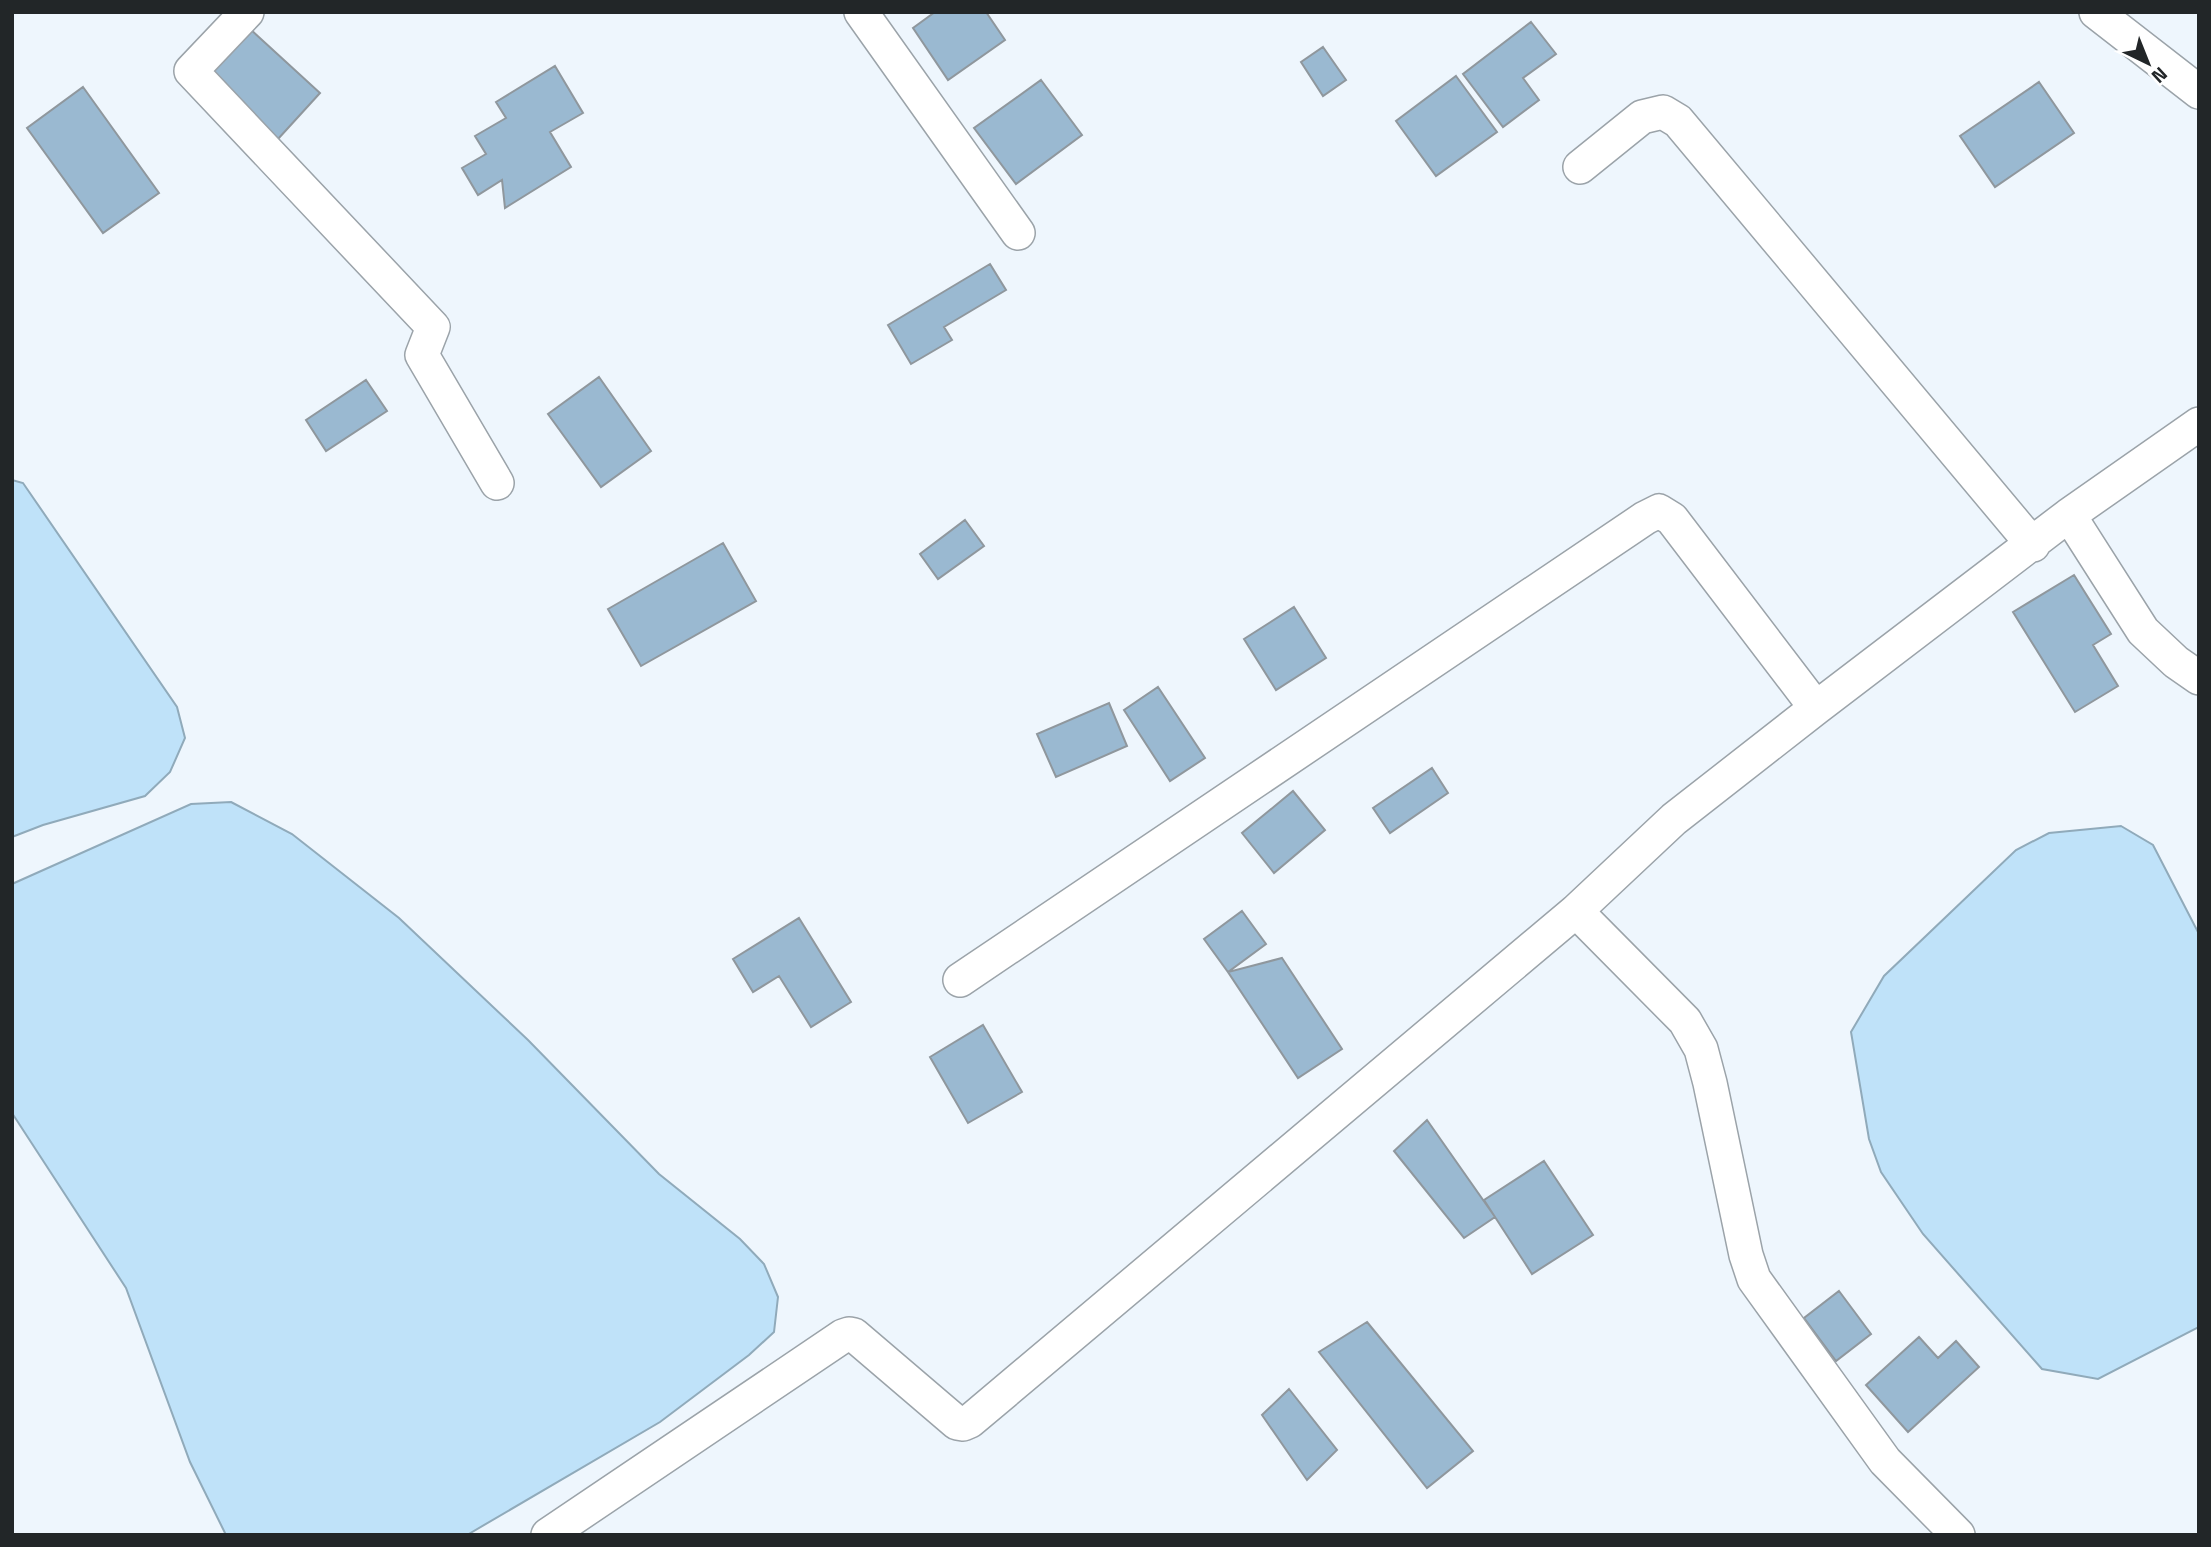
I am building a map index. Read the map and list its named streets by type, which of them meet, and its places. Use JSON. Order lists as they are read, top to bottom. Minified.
{"north":"bottom right"}
